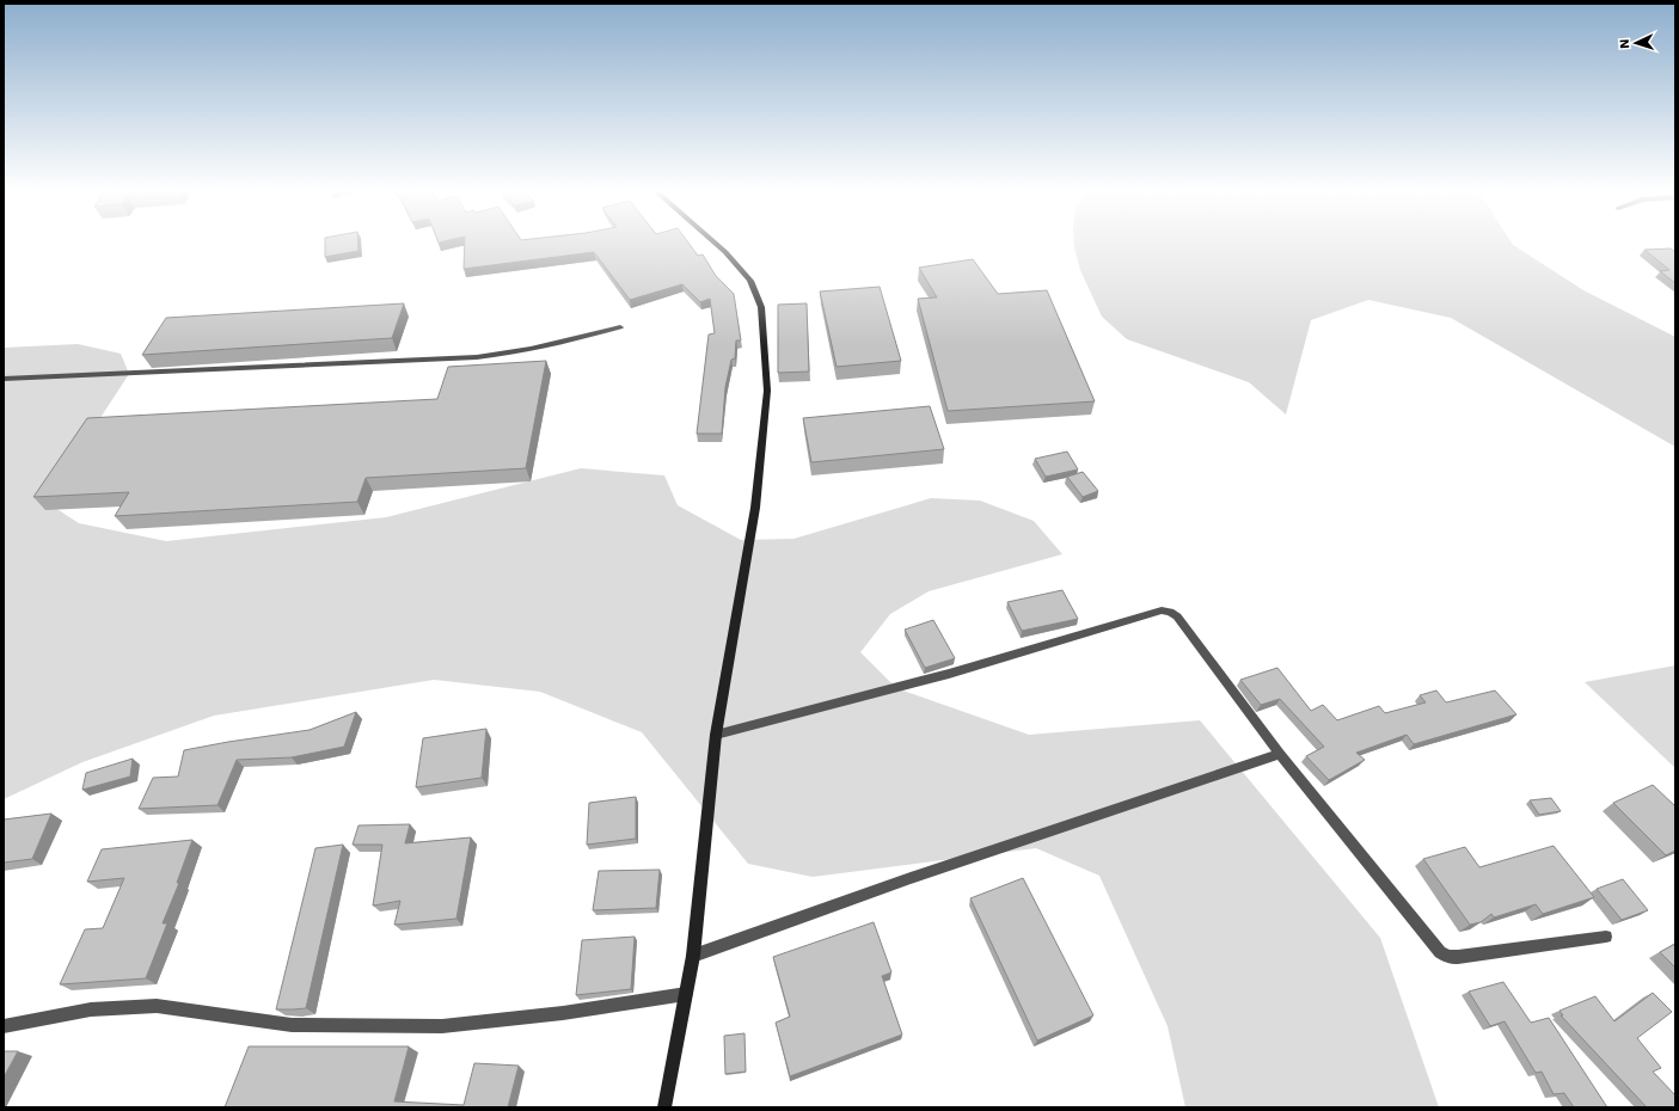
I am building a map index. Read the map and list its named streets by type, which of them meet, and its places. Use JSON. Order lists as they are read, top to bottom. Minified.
{"north":"left"}
